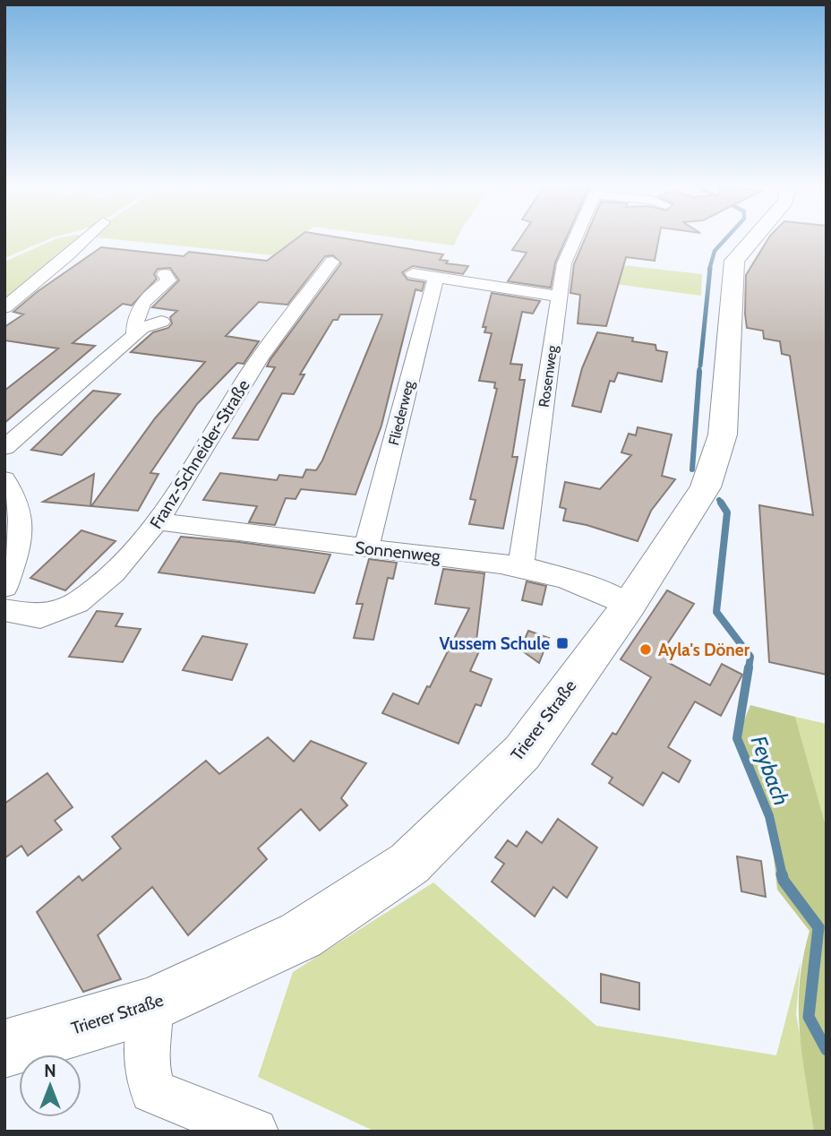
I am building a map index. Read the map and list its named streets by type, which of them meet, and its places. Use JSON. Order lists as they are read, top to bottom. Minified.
{"streets":{"main road":["Trierer Straße"],"street":["Rosenweg","Fliederweg","Franz-Schneider-Straße","Sonnenweg"]},"crossings":[["Rosenweg","Sonnenweg"],["Fliederweg","Sonnenweg"],["Franz-Schneider-Straße","Sonnenweg"],["Sonnenweg","Trierer Straße"]],"water":["Feybach"],"places":{"transit":["Vussem Schule"],"other":["Ayla's Döner"]},"north":"top"}
